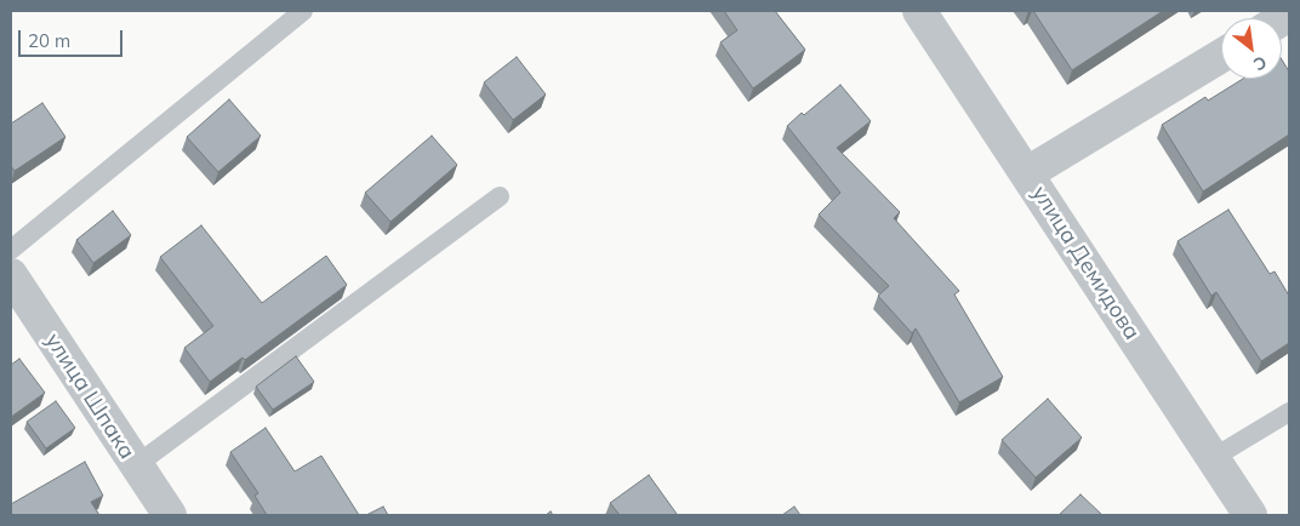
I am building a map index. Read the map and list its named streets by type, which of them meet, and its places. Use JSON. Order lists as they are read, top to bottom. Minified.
{"streets":{"street":["улица Демидова","улица Шпака"]},"scale_bar":"20 m","north":"bottom right"}
